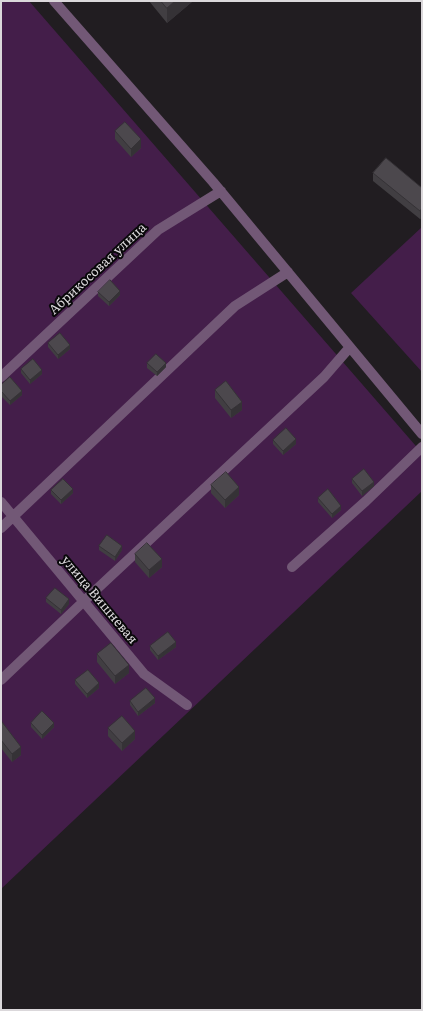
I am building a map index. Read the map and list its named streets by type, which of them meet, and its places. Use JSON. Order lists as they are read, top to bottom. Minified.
{"streets":{"street":["Абрикосовая улица","улица Вишневая"]}}
